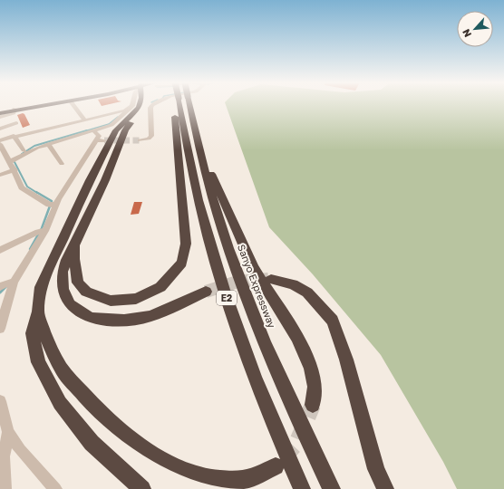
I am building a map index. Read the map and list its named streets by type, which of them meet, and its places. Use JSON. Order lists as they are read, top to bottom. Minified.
{"streets":{"highway":["Sanyo Expressway","E2"]},"north":"bottom left"}
